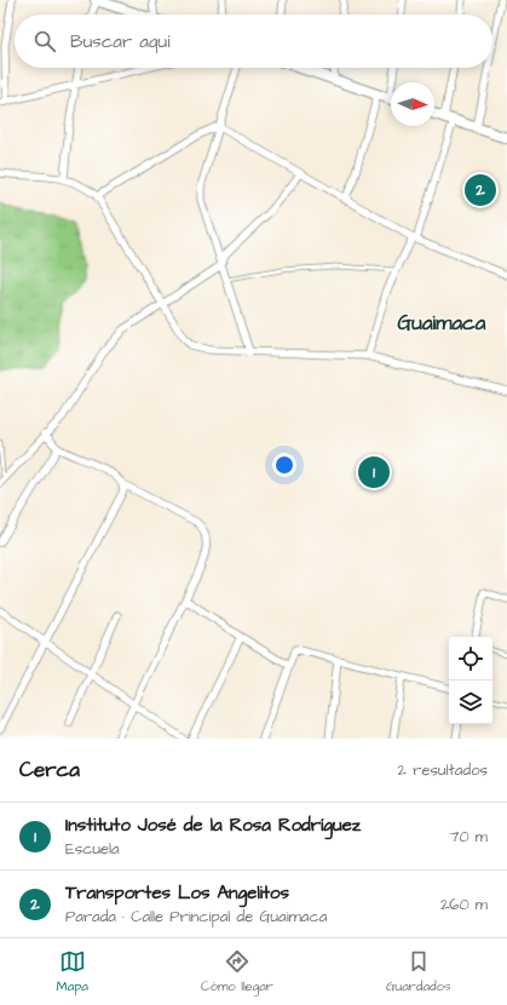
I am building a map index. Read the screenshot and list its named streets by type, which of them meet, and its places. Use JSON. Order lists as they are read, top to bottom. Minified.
{"districts":["Guaimaca"],"north":"right","page":{"search":"Buscar aquí","pins":["2","1"],"heading":["Cerca","2 resultados"],"list":[{"mark":"1","name":"Instituto José de la Rosa Rodríguez","note":"Escuela","value":"70 m"},{"mark":"2","name":"Transportes Los Angelitos","note":"Parada · Calle Principal de Guaimaca","value":"260 m"}],"nav":["Mapa","Cómo llegar","Guardados"]}}
